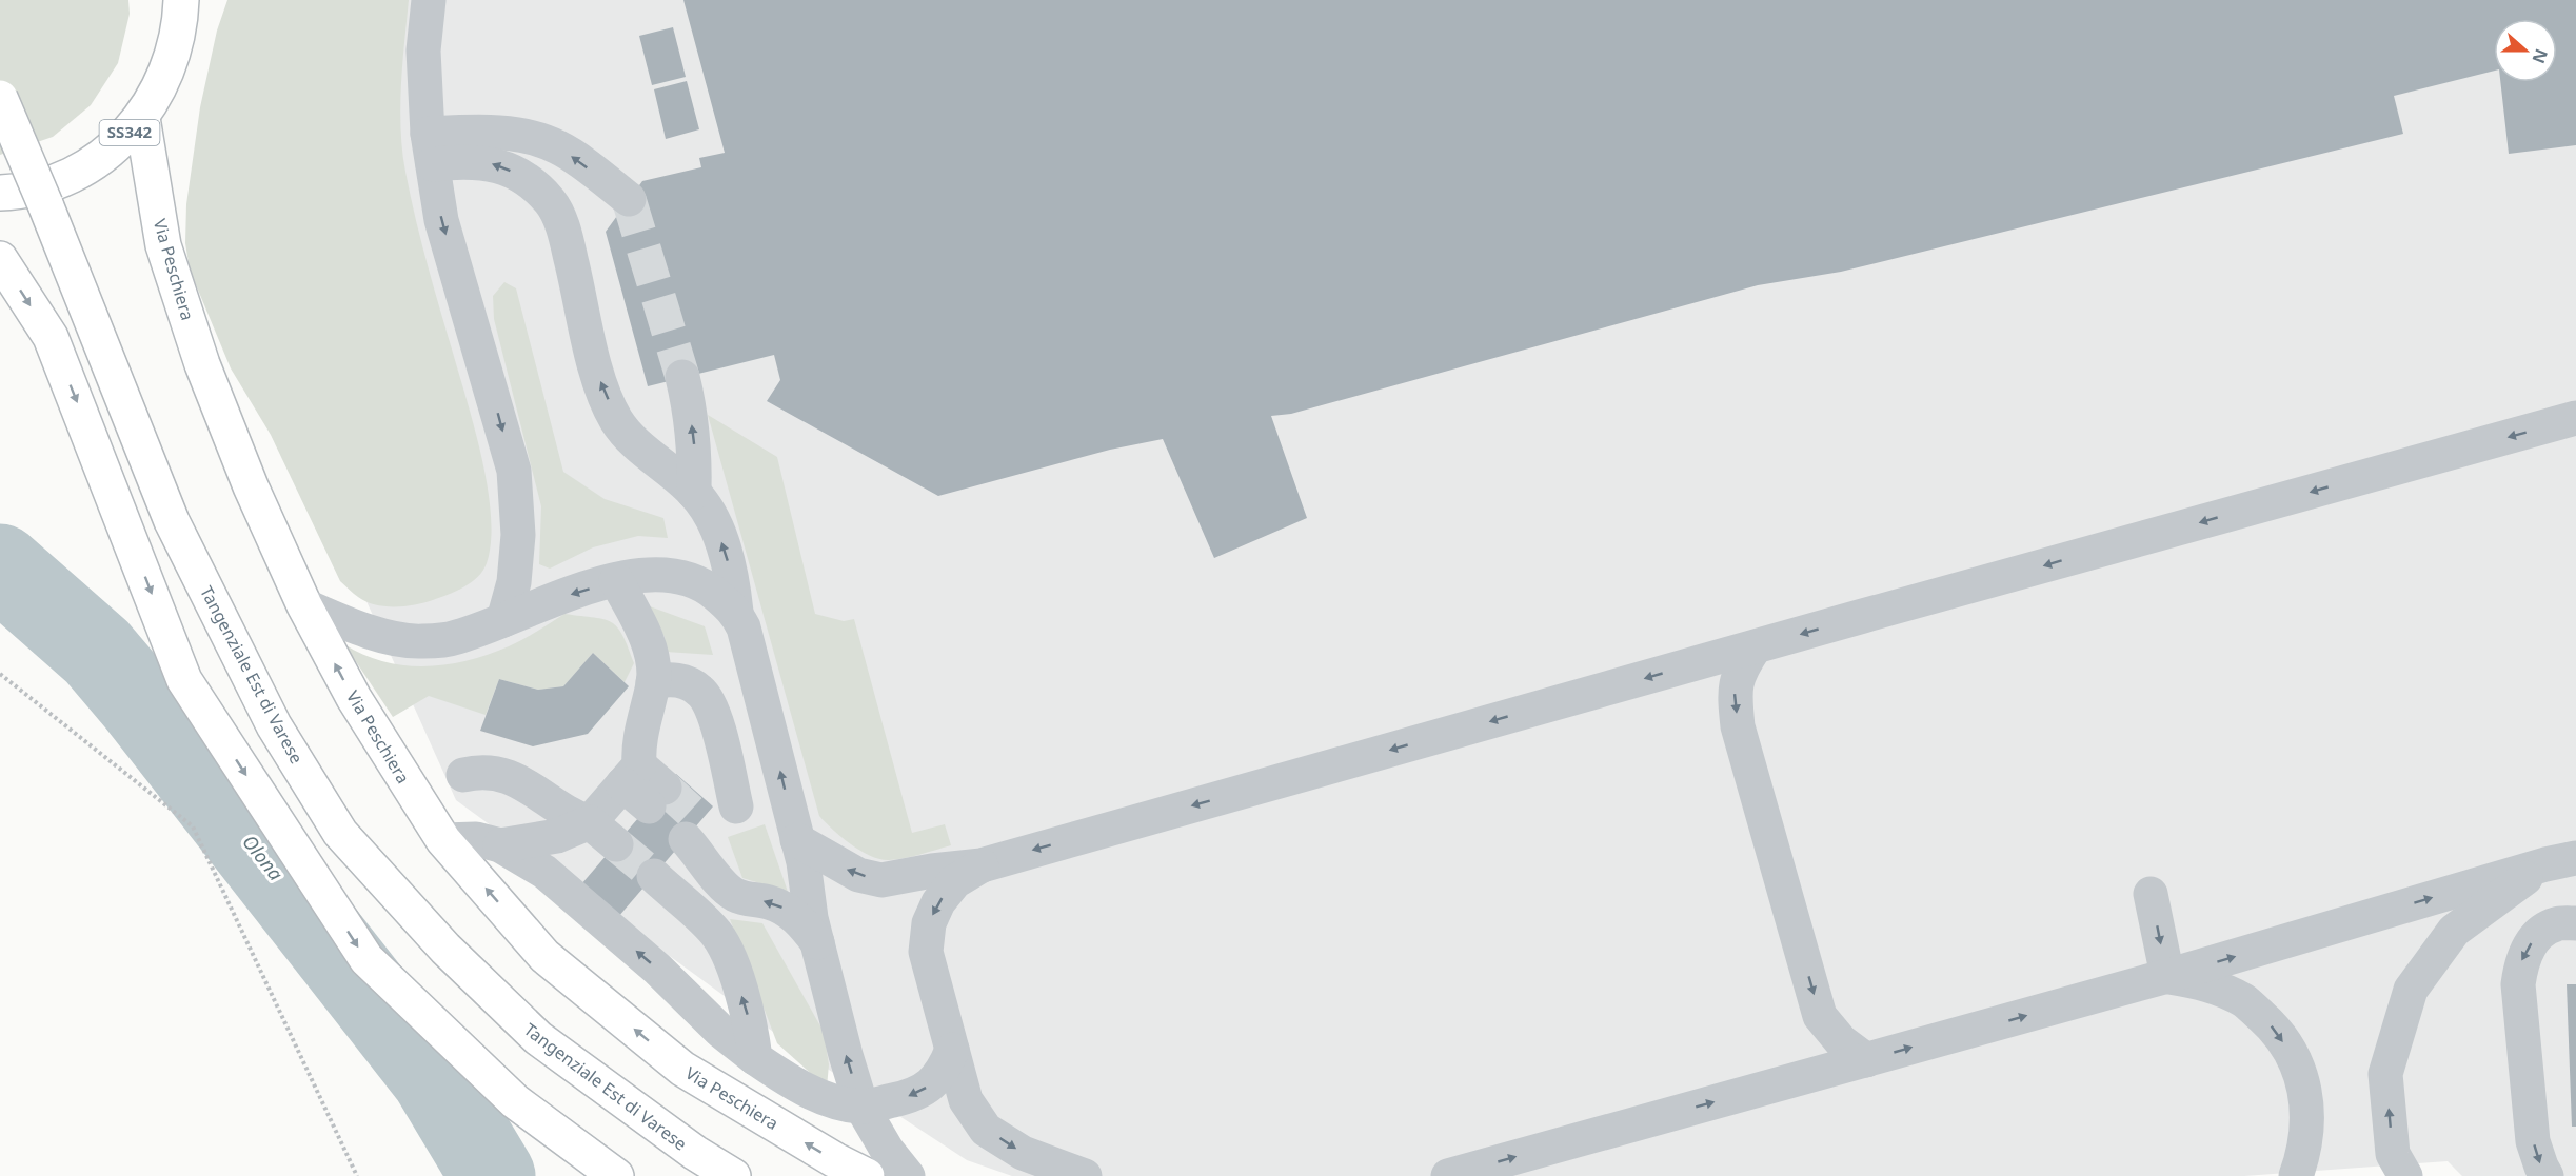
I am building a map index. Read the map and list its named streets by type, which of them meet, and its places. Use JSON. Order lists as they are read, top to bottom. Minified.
{"streets":{"main road":["SS342","Via Peschiera","Tangenziale Est di Varese"]},"crossings":[["SS342","Via Peschiera"]],"water":["Olona"],"north":"right"}
